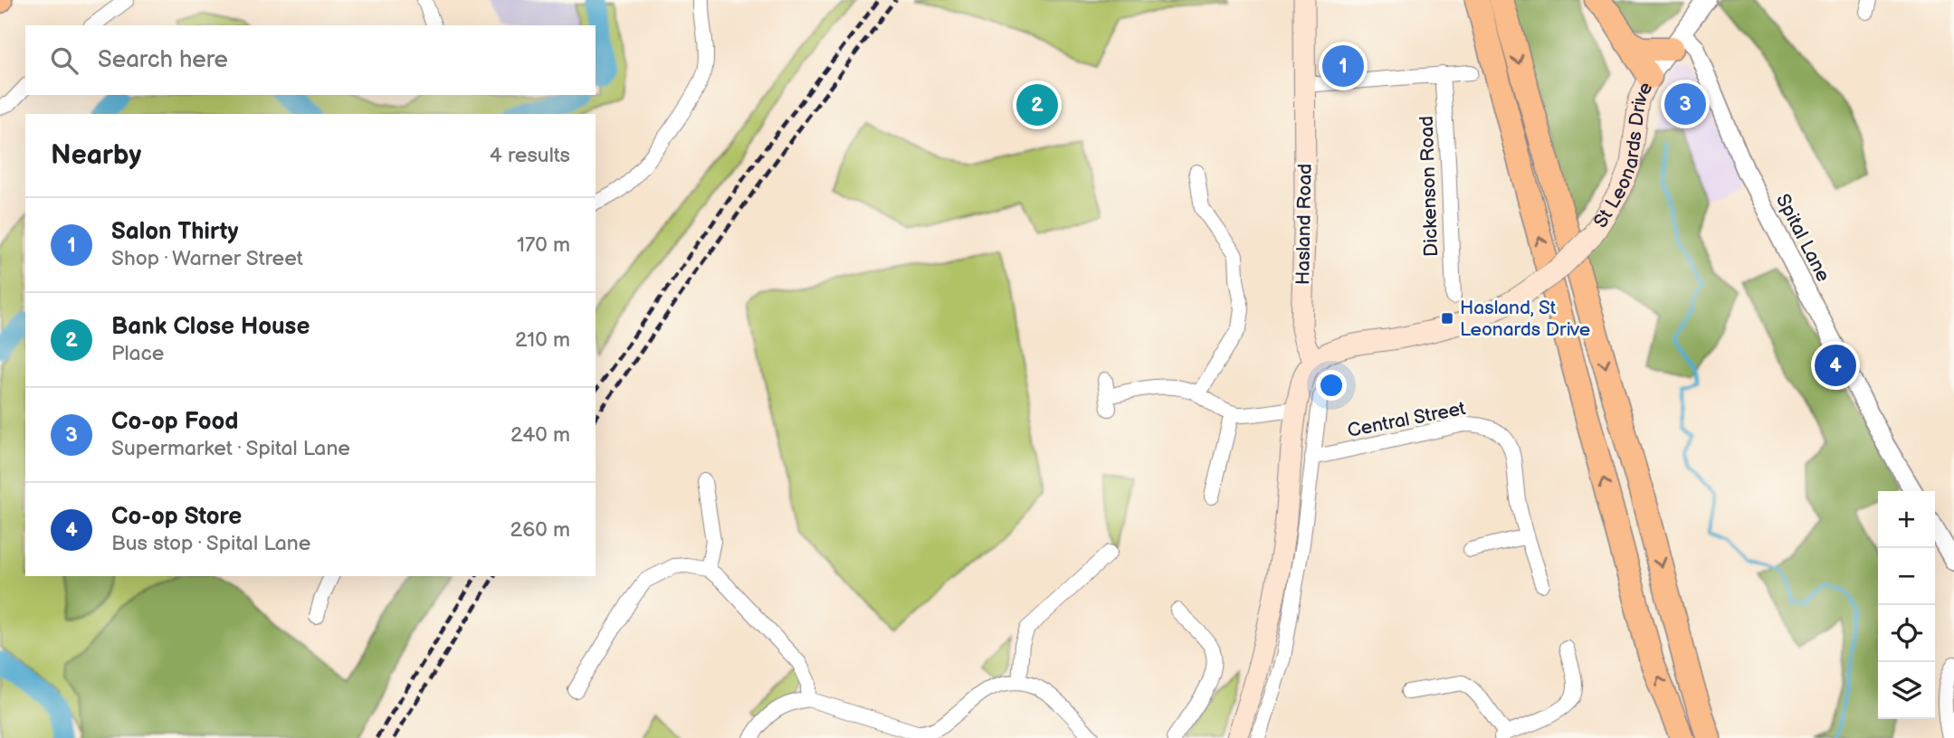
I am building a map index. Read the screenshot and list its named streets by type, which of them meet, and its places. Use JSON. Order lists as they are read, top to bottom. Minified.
{"streets":{"main road":["St Leonards Drive","Hasland Road"],"street":["Dickenson Road","Spital Lane","Central Street"]},"crossings":[["St Leonards Drive","Hasland Road"],["St Leonards Drive","Spital Lane"]],"places":{"transit":["Hasland, St Leonards Drive"]},"page":{"search":"Search here","pins":["1","3","2","4"],"heading":["Nearby","4 results"],"list":[{"mark":"1","name":"Salon Thirty","note":"Shop · Warner Street","value":"170 m"},{"mark":"2","name":"Bank Close House","note":"Place","value":"210 m"},{"mark":"3","name":"Co-op Food","note":"Supermarket · Spital Lane","value":"240 m"},{"mark":"4","name":"Co-op Store","note":"Bus stop · Spital Lane","value":"260 m"}],"map_buttons":["+","−"]}}
